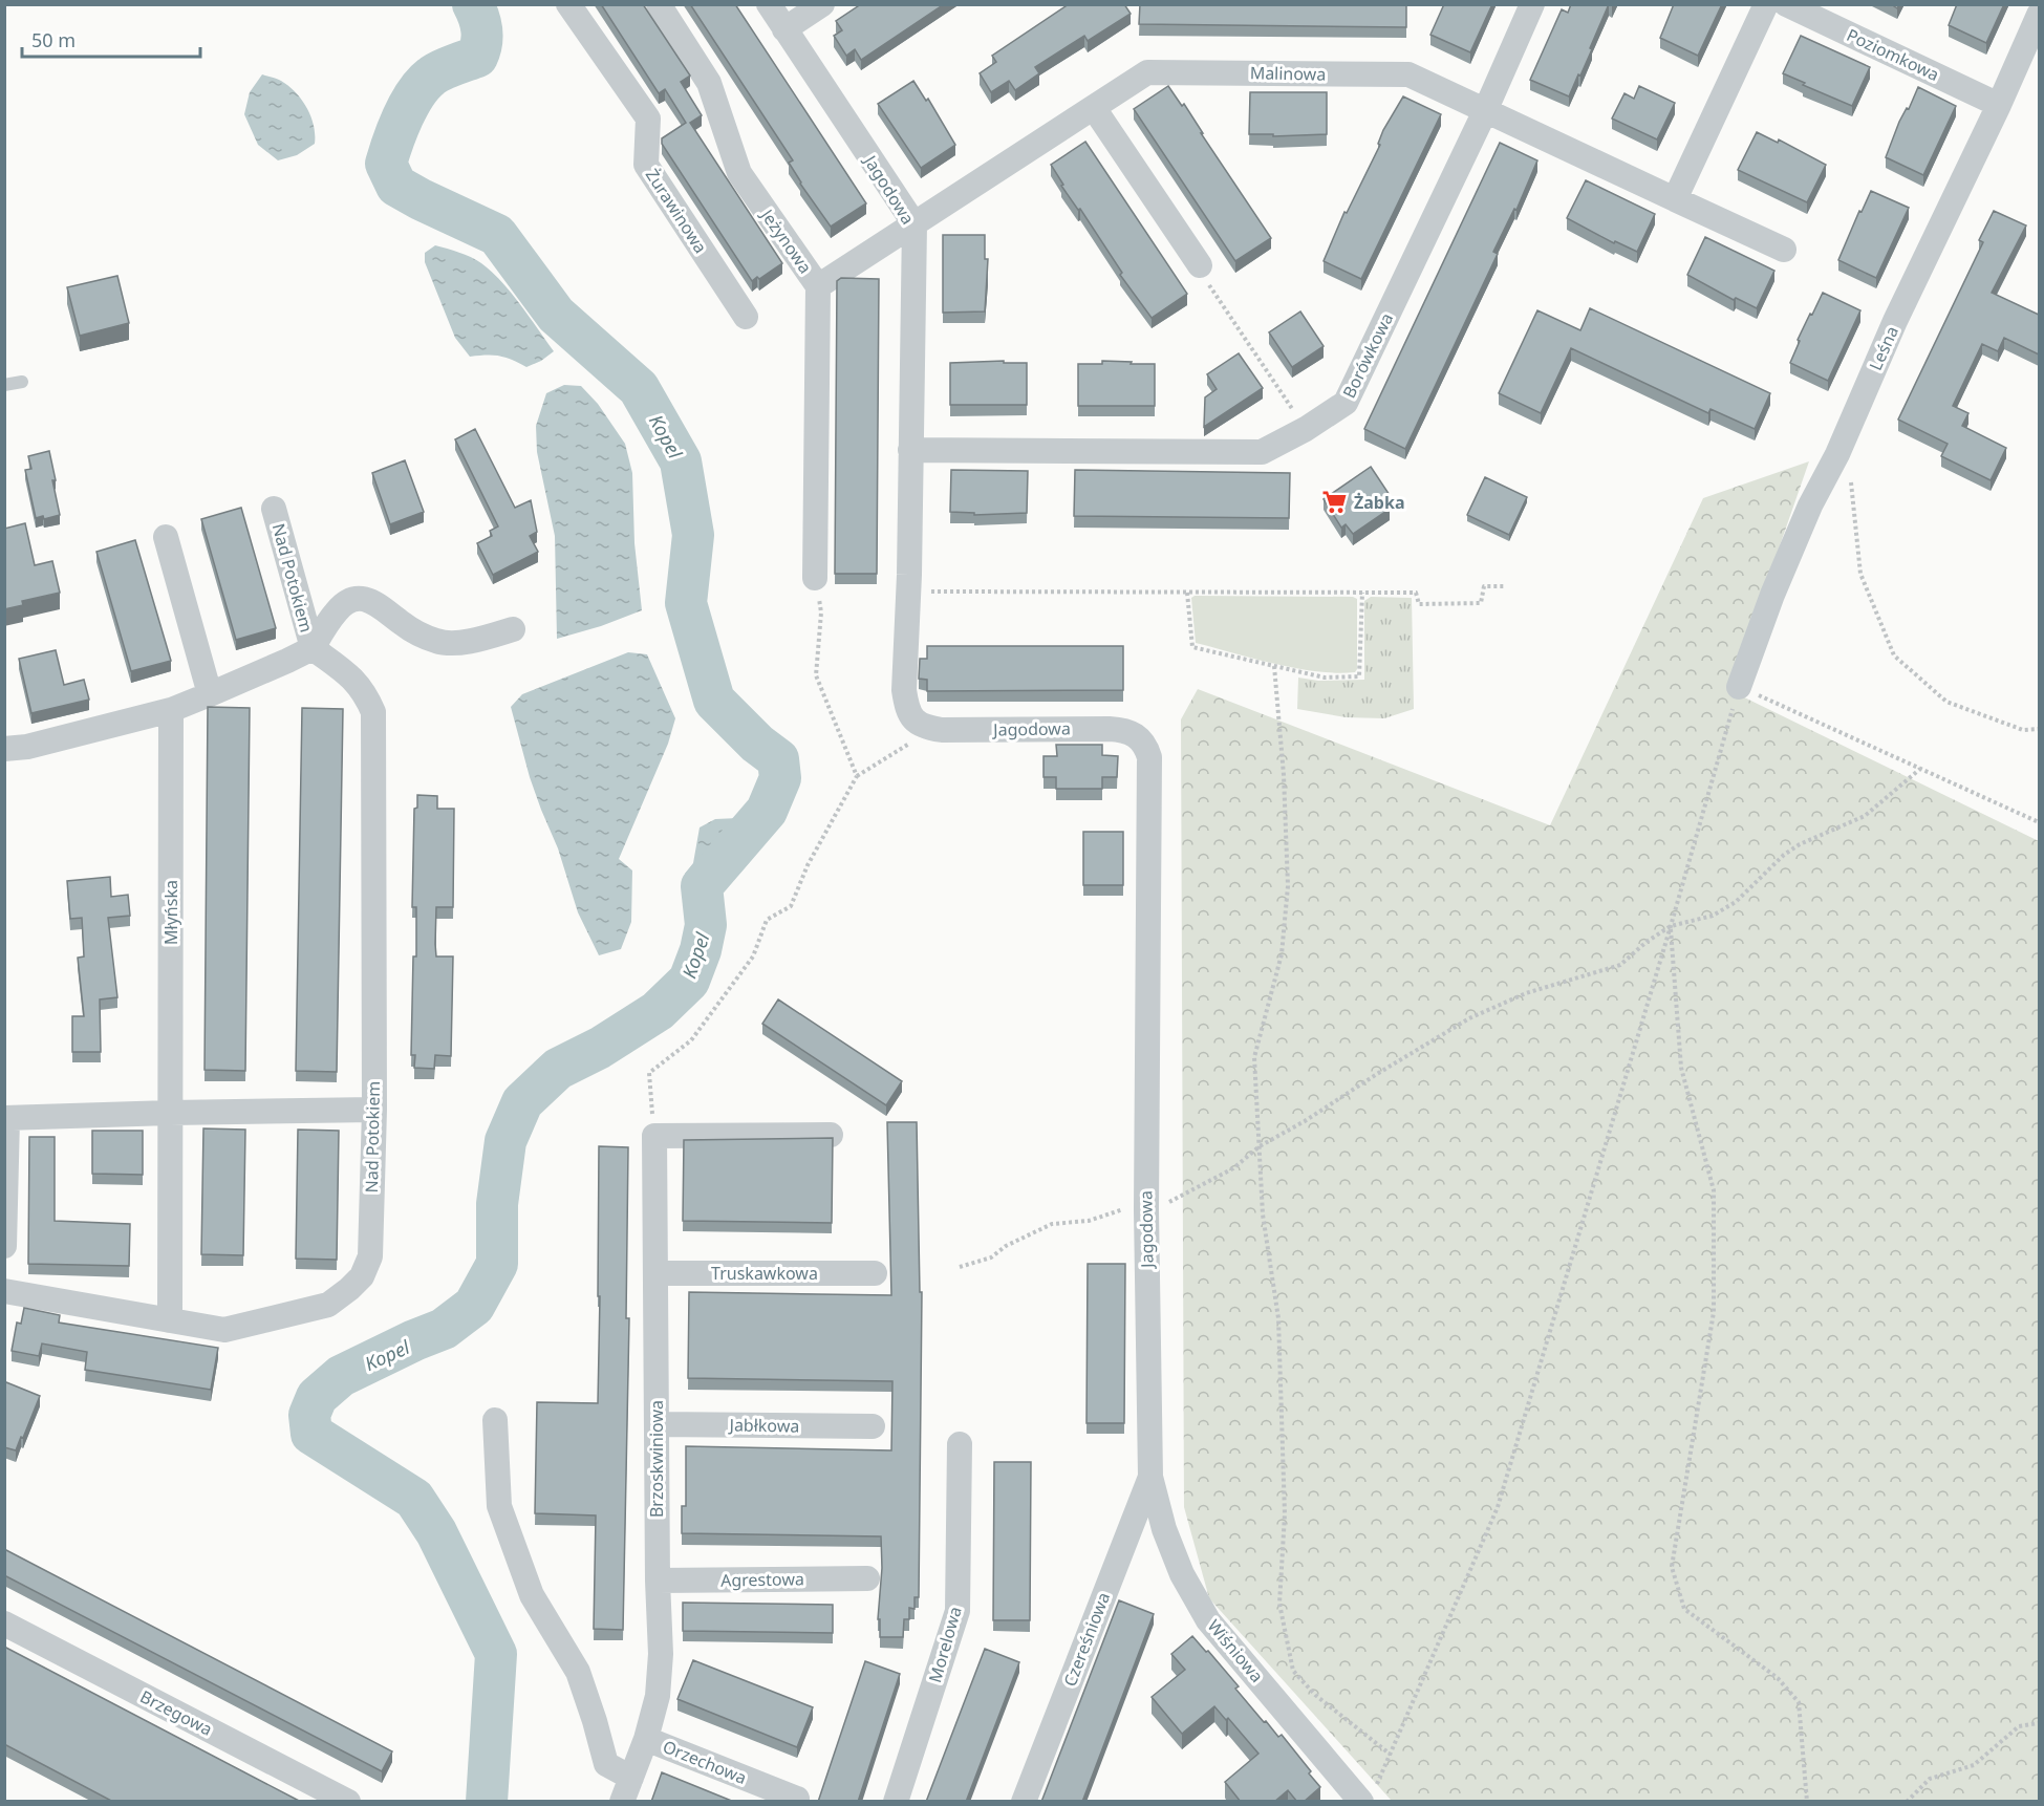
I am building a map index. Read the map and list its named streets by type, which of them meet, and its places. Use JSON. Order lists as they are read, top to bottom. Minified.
{"streets":{"street":["Poziomkowa","Malinowa","Jagodowa","Żurawinowa","Jeżynowa","Leśna","Borówkowa","Nad Potokiem","Młyńska","Truskawkowa","Jabłkowa","Brzoskwiniowa","Agrestowa","Czereśniowa","Morelowa","Wiśniowa","Brzegowa","Orzechowa"]},"crossings":[["Poziomkowa","Leśna"],["Malinowa","Jagodowa"],["Malinowa","Jeżynowa"],["Malinowa","Borówkowa"],["Jagodowa","Borówkowa"],["Jagodowa","Czereśniowa"],["Jagodowa","Wiśniowa"],["Nad Potokiem","Młyńska"],["Truskawkowa","Brzoskwiniowa"],["Jabłkowa","Brzoskwiniowa"],["Brzoskwiniowa","Agrestowa"],["Brzoskwiniowa","Orzechowa"],["Czereśniowa","Wiśniowa"]],"water":["Kopel"],"places":{"supermarket":["Żabka"]},"scale_bar":"50 m"}
